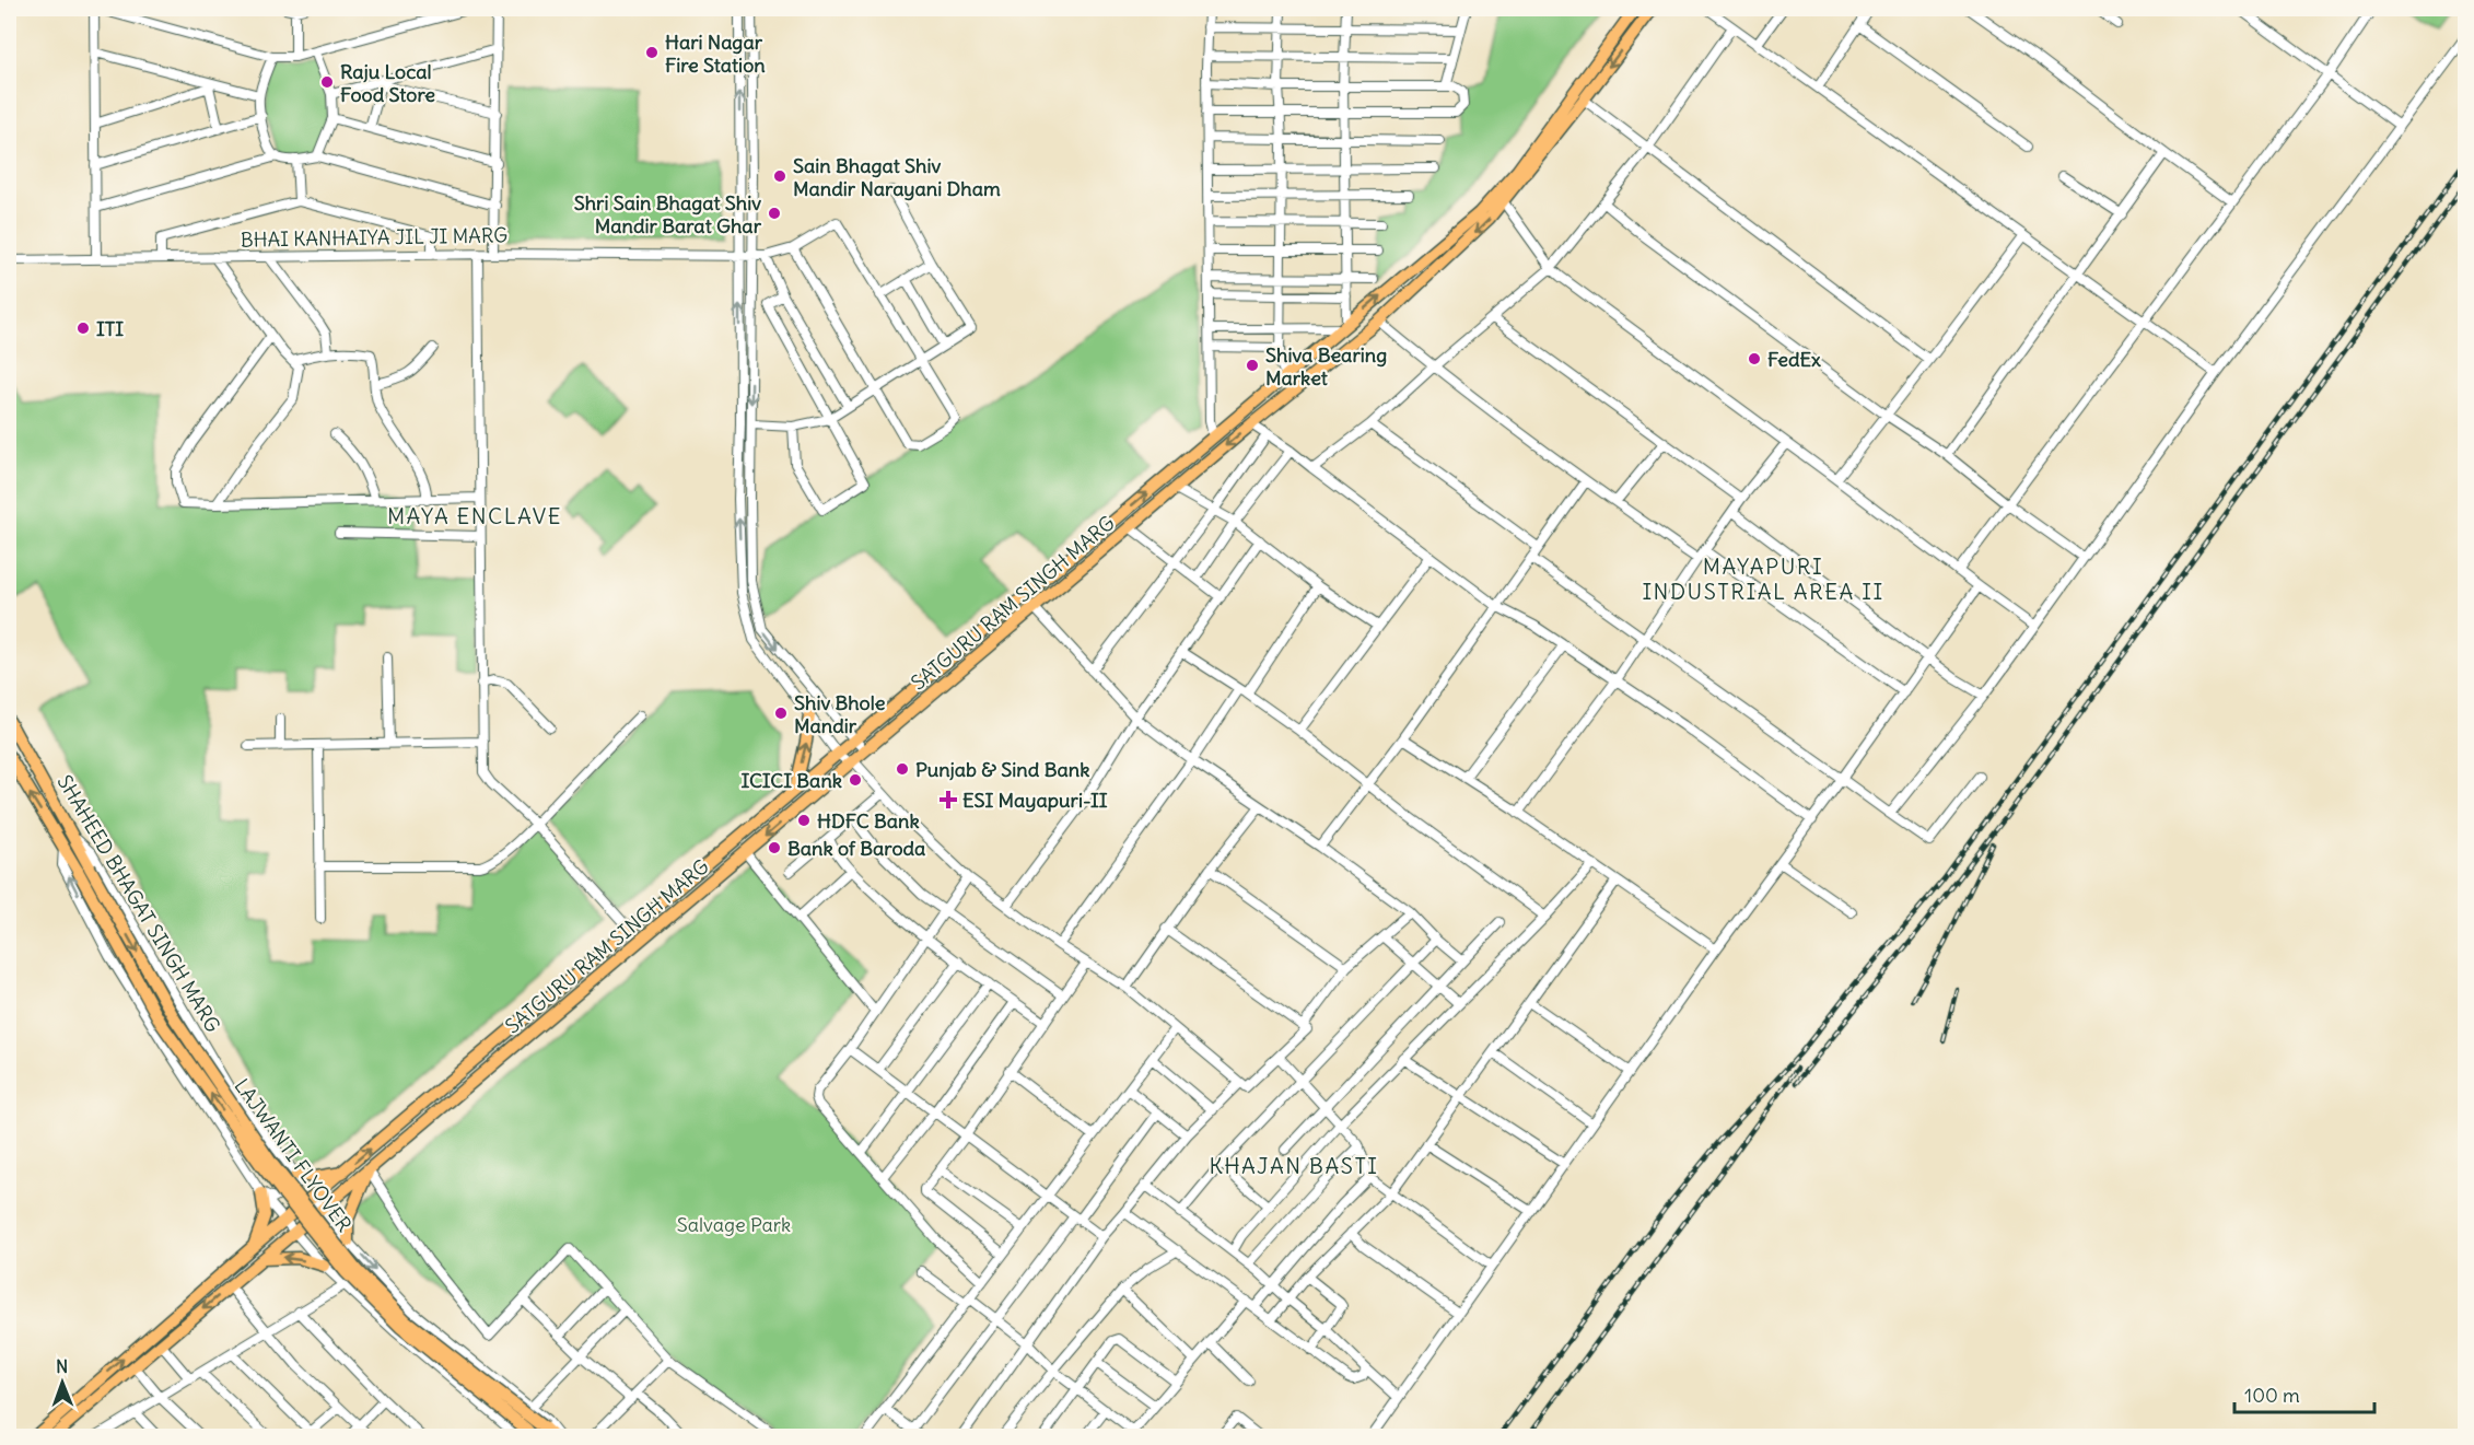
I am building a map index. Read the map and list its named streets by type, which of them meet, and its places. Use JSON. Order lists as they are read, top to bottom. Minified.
{"streets":{"main road":["SATGURU RAM SINGH MARG","SHAHEED BHAGAT SINGH MARG","LAJWANTI FLYOVER"],"street":["BHAI KANHAIYA JIL JI MARG"]},"crossings":[["SATGURU RAM SINGH MARG","SHAHEED BHAGAT SINGH MARG"],["SHAHEED BHAGAT SINGH MARG","LAJWANTI FLYOVER"]],"one_way":["SHAHEED BHAGAT SINGH MARG"],"districts":["MAYA ENCLAVE","MAYAPURI INDUSTRIAL AREA II","KHAJAN BASTI"],"parks":["Salvage Park"],"places":{"other":["Hari Nagar Fire Station","Raju Local Food Store","Sain Bhagat Shiv Mandir Narayani Dham","Shri Sain Bhagat Shiv Mandir Barat Ghar","ITI","FedEx","Shiva Bearing Market","Shiv Bhole Mandir","Punjab & Sind Bank","ICICI Bank","HDFC Bank","Bank of Baroda"],"health":["ESI Mayapuri-II"]},"scale_bar":"100 m","north":"top"}
